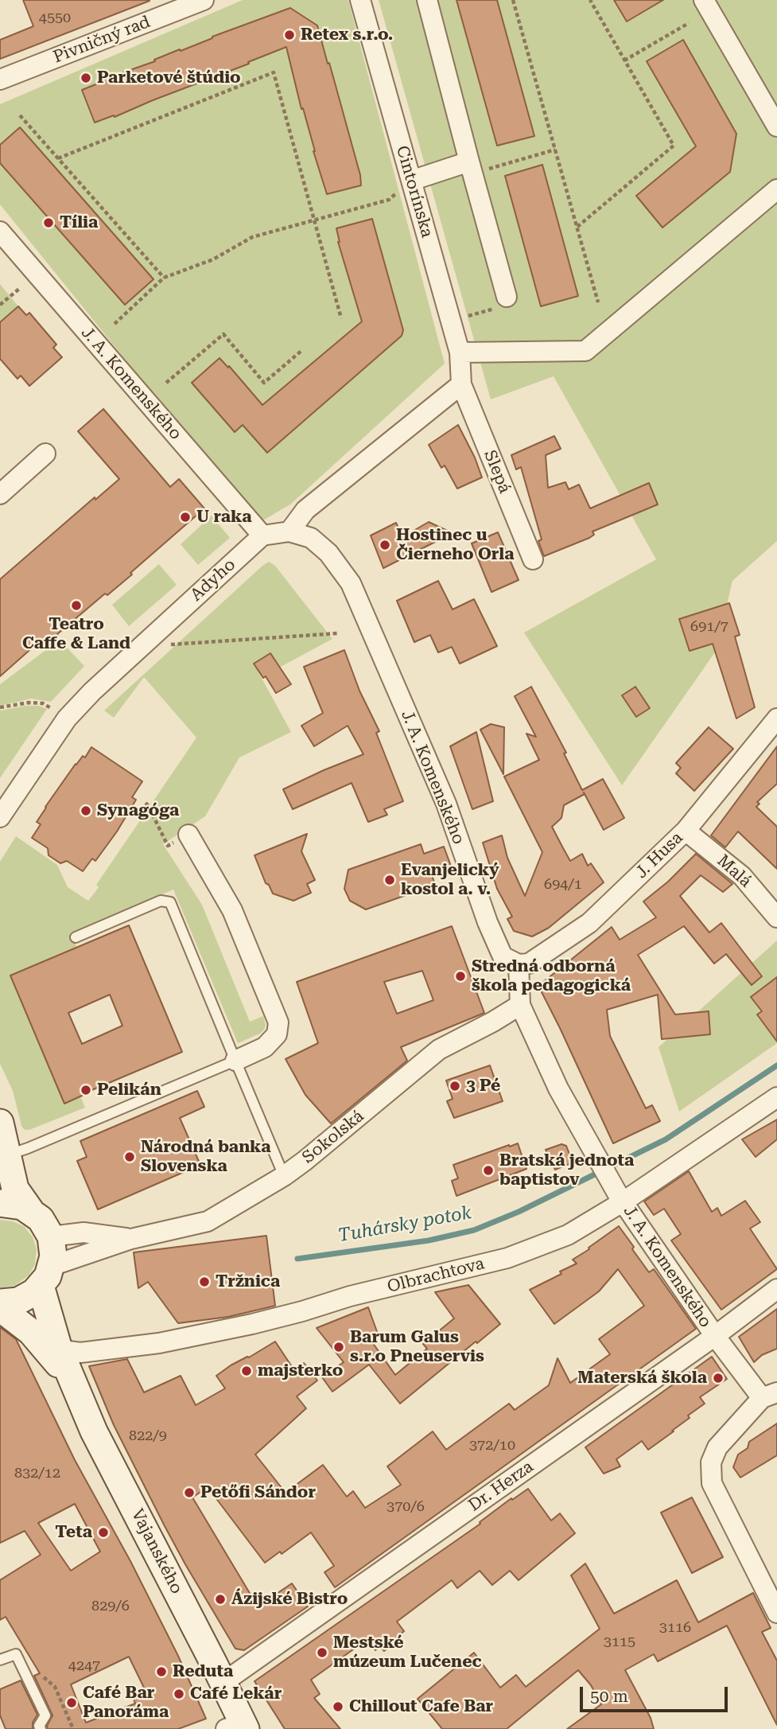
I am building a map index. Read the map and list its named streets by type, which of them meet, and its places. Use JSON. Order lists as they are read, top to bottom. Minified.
{"streets":{"main road":["Vajanského"],"street":["Pivničný rad","Cintorínska","J. A. Komenského","Slepá","Adyho","J. Husa","Malá","Sokolská","Olbrachtova","Dr. Herza"]},"crossings":[["Cintorínska","Slepá"],["J. A. Komenského","Adyho"],["J. A. Komenského","J. Husa"],["J. A. Komenského","Sokolská"],["J. A. Komenského","Olbrachtova"],["J. A. Komenského","Dr. Herza"],["J. Husa","Malá"],["Sokolská","Vajanského"],["Olbrachtova","Vajanského"],["Dr. Herza","Vajanského"]],"water":["Tuhársky potok"],"places":["Retex s.r.o.","Parketové štúdio","Tília","U raka","Hostinec u Čierneho Orla","Teatro Caffe & Land","Synagóga","Evanjelický kostol a. v.","Stredná odborná škola pedagogická","3 Pé","Pelikán","Národná banka Slovenska","Bratská jednota baptistov","Tržnica","Barum Galus s.r.o Pneuservis","majsterko","Materská škola","Petőfi Sándor","Teta","Ázijské Bistro","Mestské múzeum Lučenec","Reduta","Café Lekár","Café Bar Panoráma","Chillout Cafe Bar"],"house_numbers":["4550","691/7","694/1","822/9","372/10","832/12","370/6","829/6","3116","3115","4247"],"scale_bar":"50 m"}
